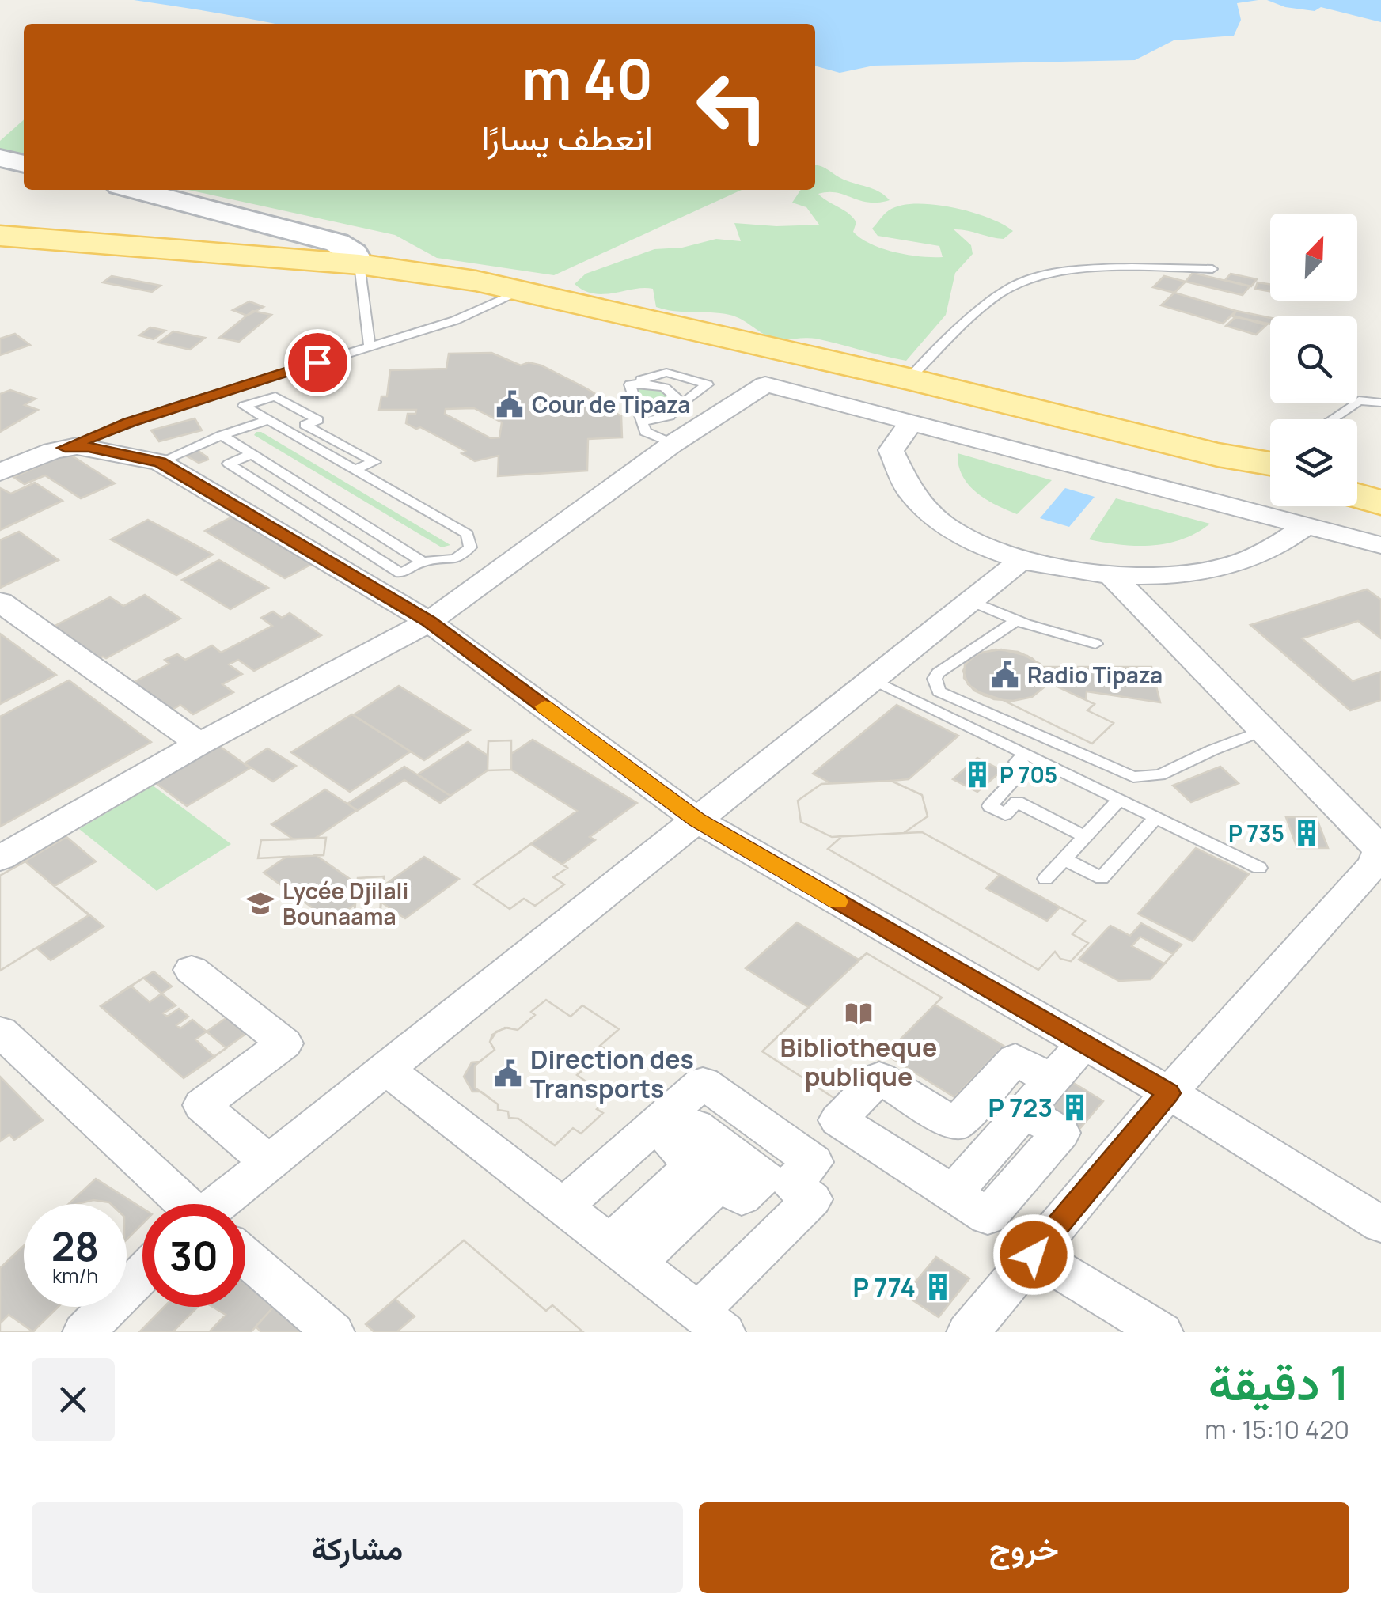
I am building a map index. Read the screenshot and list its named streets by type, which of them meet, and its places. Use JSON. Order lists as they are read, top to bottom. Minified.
{"places":{"public building":["Cour de Tipaza","Radio Tipaza","Direction des Transports"],"building":["P 705","P 735","P 723","P 774"],"school or university":["Lycée Djilali Bounaama"],"library":["Bibliotheque publique"]},"north":"top right","page":{"turn":["40 m","انعطف يسارًا"],"speed":"28 km/h","limit":"30","heading":["1 دقيقة","420 m · 15:10"],"buttons":["خروج","مشاركة"]}}
